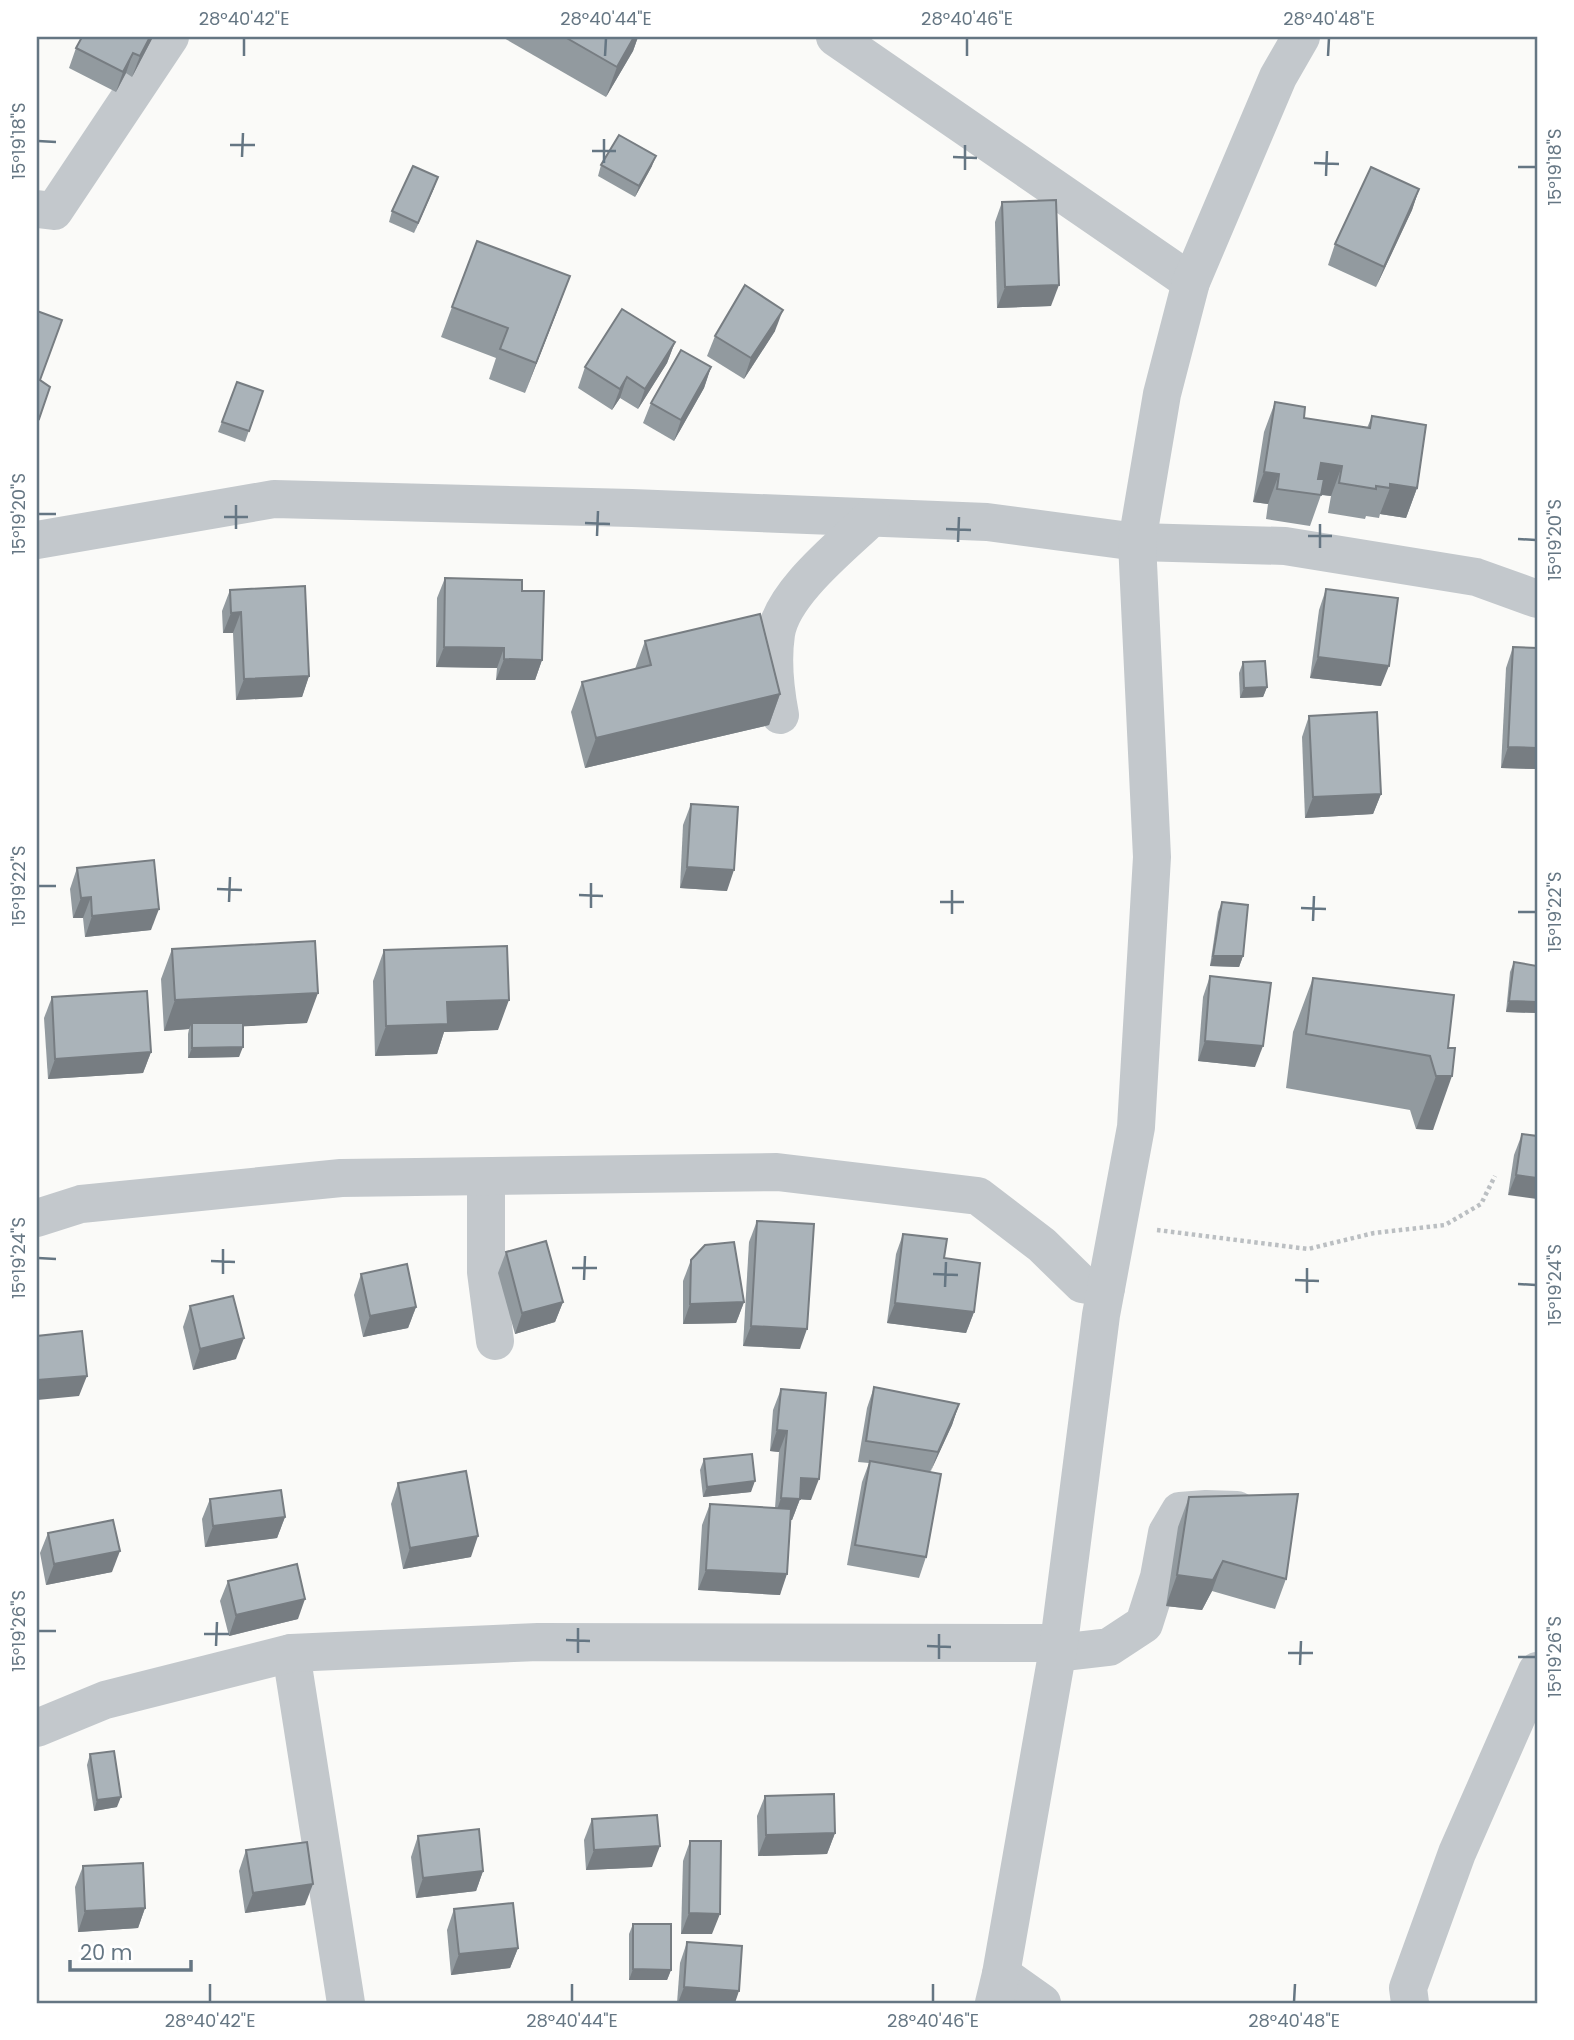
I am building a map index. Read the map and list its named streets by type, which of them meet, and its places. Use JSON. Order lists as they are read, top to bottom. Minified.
{"scale_bar":"20 m","coordinates":["28°40'42\"E","28°40'44\"E","28°40'46\"E","28°40'48\"E","15°19'18\"S","15°19'20\"S","15°19'22\"S","15°19'24\"S","15°19'26\"S"]}
